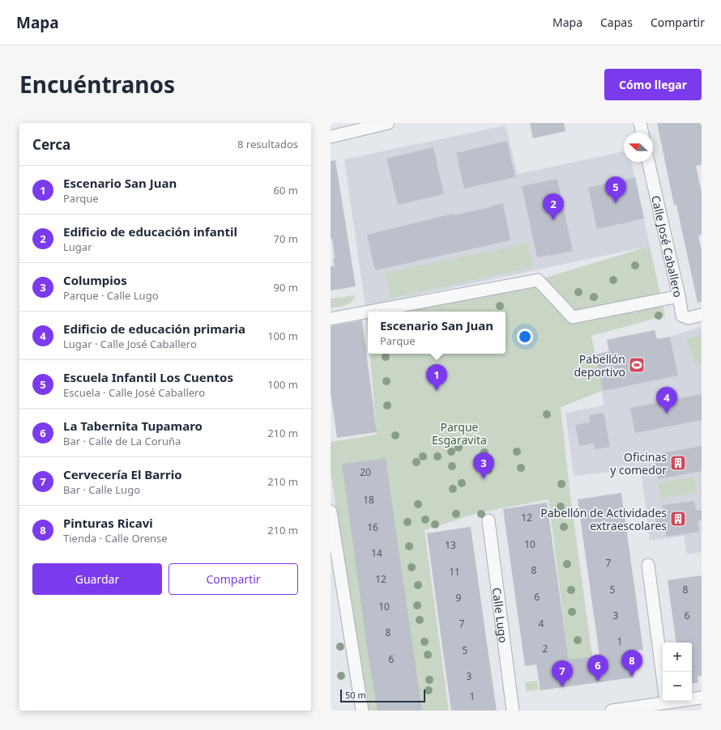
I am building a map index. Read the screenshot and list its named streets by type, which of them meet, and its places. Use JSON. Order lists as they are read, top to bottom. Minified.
{"streets":{"street":["Calle José Caballero","Calle Lugo"]},"parks":["Parque Esgaravita"],"places":{"sports":["Pabellón deportivo"],"building":["Oficinas y comedor","Pabellón de Actividades extraescolares"]},"house_numbers":["20","18","12","16","10","13","14","7","8","11","12","5","8","6","9","10","3","6","7","4","8","1","2","5","6","3","1"],"scale_bar":"50 m","north":"left","page":{"header":"Mapa","nav":["Mapa","Capas","Compartir"],"title":"Encuéntranos","buttons":["Cómo llegar",["Guardar","Compartir"]],"heading":["Cerca","8 resultados"],"list":[{"mark":"1","name":"Escenario San Juan","note":"Parque","value":"60 m"},{"mark":"2","name":"Edificio de educación infantil","note":"Lugar","value":"70 m"},{"mark":"3","name":"Columpios","note":"Parque · Calle Lugo","value":"90 m"},{"mark":"4","name":"Edificio de educación primaria","note":"Lugar · Calle José Caballero","value":"100 m"},{"mark":"5","name":"Escuela Infantil Los Cuentos","note":"Escuela · Calle José Caballero","value":"100 m"},{"mark":"6","name":"La Tabernita Tupamaro","note":"Bar · Calle de La Coruña","value":"210 m"},{"mark":"7","name":"Cervecería El Barrio","note":"Bar · Calle Lugo","value":"210 m"},{"mark":"8","name":"Pinturas Ricavi","note":"Tienda · Calle Orense","value":"210 m"}],"pins":["5","2","1","4","3","8","6","7"],"popup":["Escenario San Juan","Parque"],"map_buttons":["+","−"],"scale":"50 m"}}
